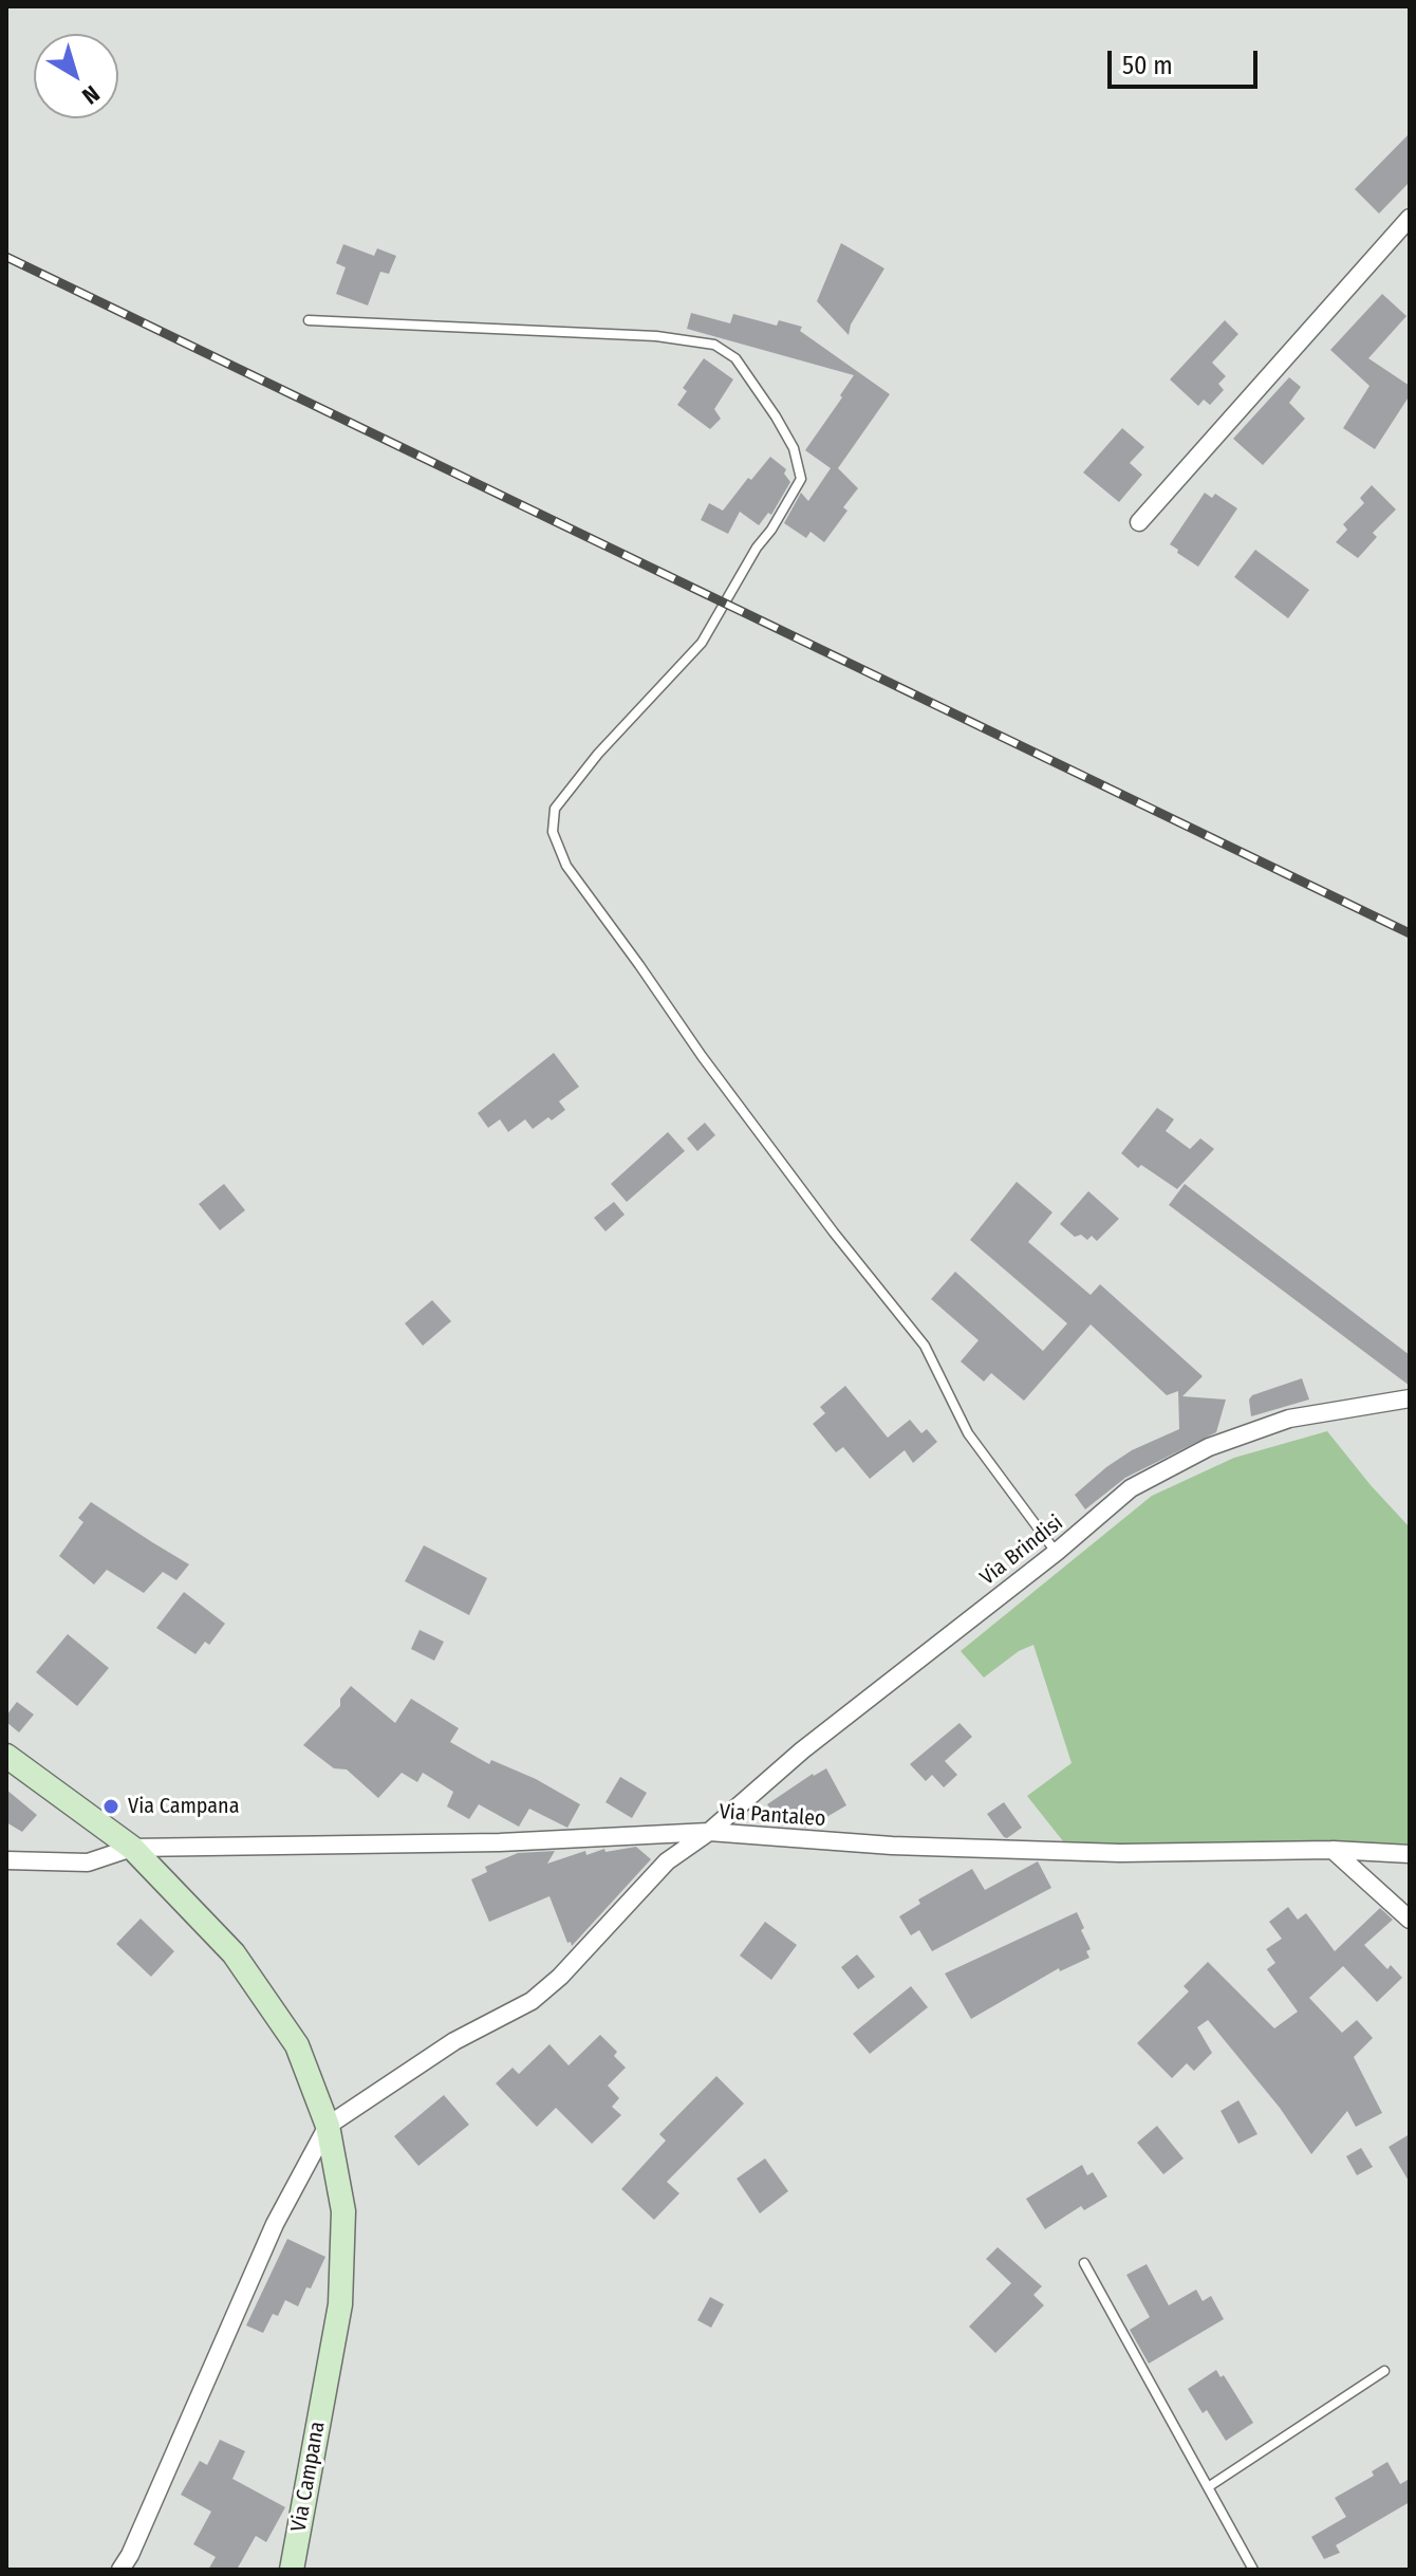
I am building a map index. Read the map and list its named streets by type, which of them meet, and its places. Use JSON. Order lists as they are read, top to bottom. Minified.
{"streets":{"main road":["Via Campana"],"street":["Via Brindisi","Via Pantaleo"]},"crossings":[["Via Brindisi","Via Pantaleo"],["Via Brindisi","Via Campana"],["Via Pantaleo","Via Campana"]],"places":["Via Campana"],"scale_bar":"50 m","north":"bottom right"}
